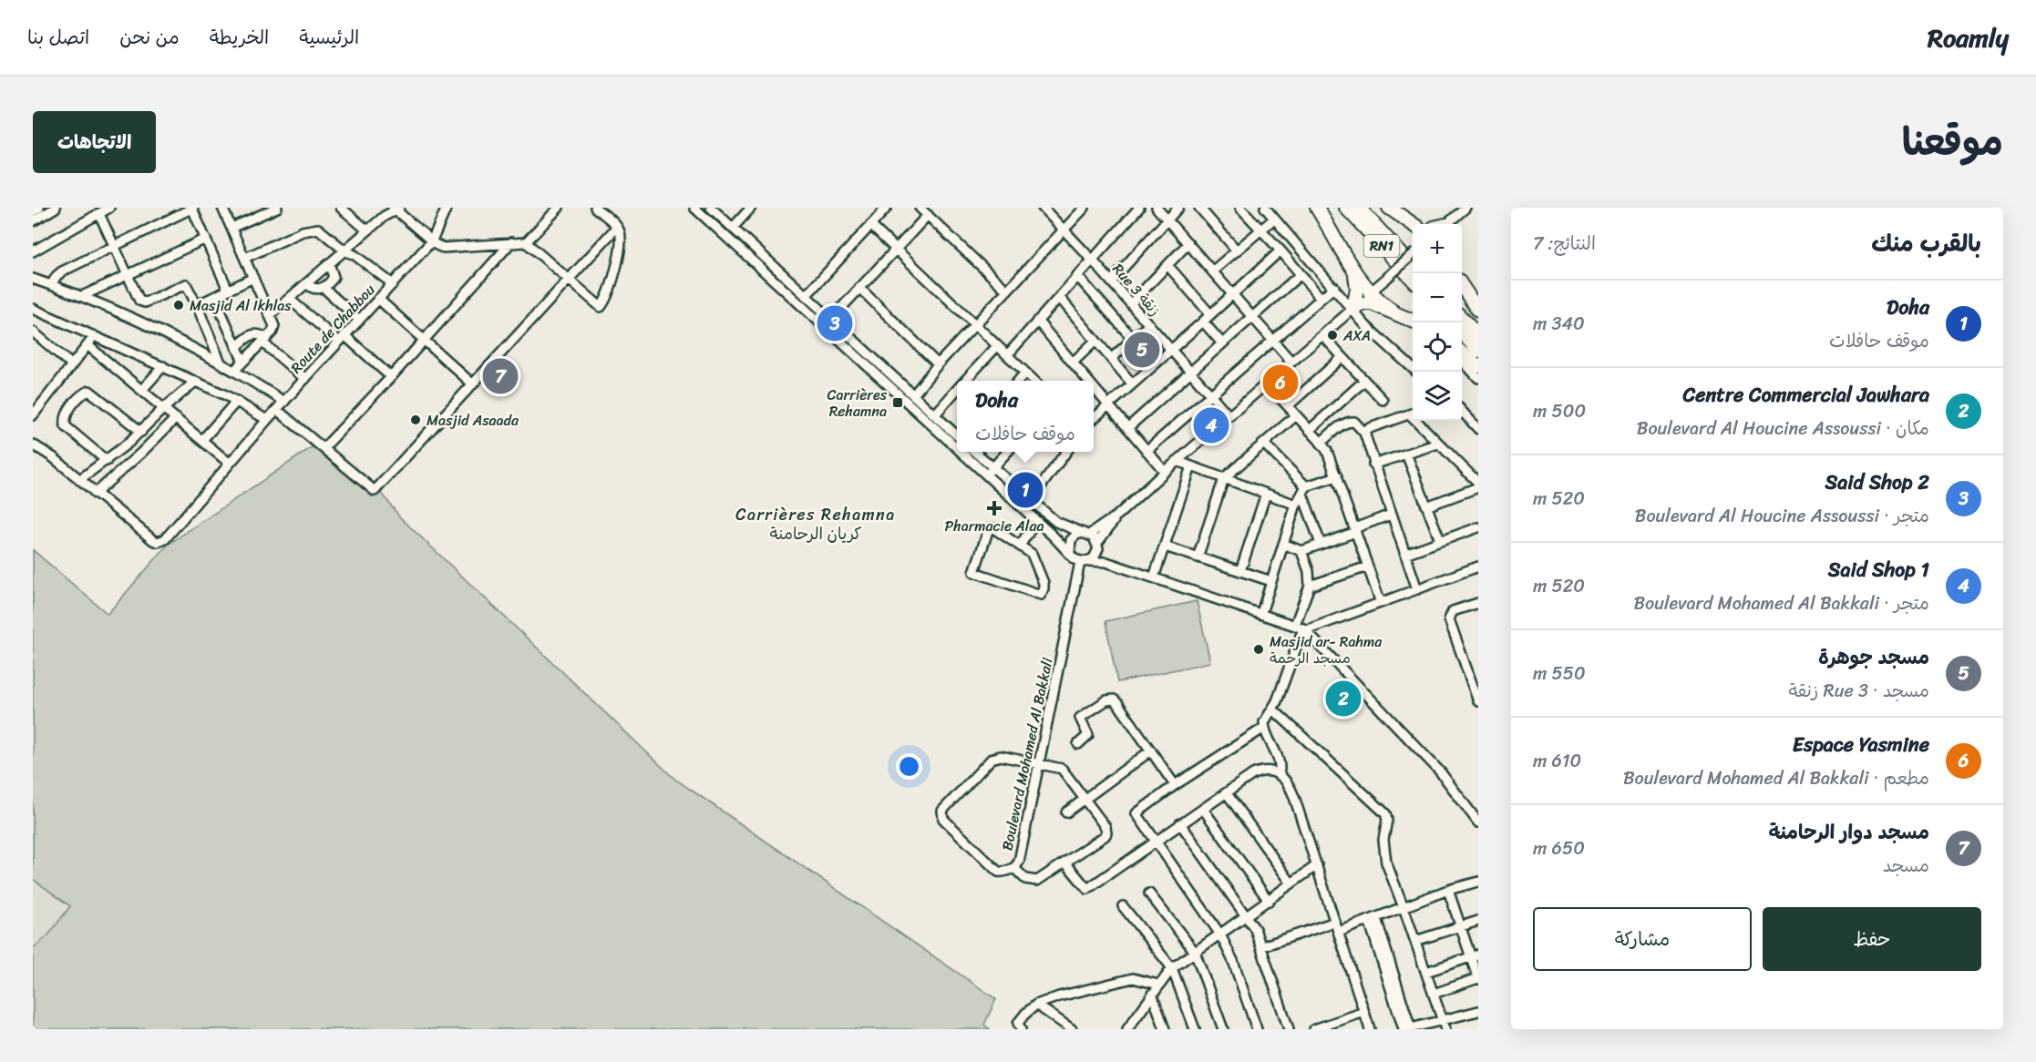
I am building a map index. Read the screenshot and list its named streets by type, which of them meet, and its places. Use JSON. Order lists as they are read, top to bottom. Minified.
{"streets":{"highway":["RN1"],"street":["Rue 3 زنقة","Route de Chabbou","Boulevard Mohamed Al Bakkali"]},"districts":["Carrières Rehamna كريان الرحامنة"],"places":{"other":["Masjid Al Ikhlas","AXA","Masjid Asaada","Masjid ar- Rahma مسجد الرحمة"],"transit":["Carrières Rehamna"],"health":["Pharmacie Alaa"]},"page":{"header":"Roamly","nav":["الرئيسية","الخريطة","من نحن","اتصل بنا"],"title":"موقعنا","buttons":["الاتجاهات",["حفظ","مشاركة"]],"heading":["بالقرب منك","النتائج: 7"],"map_buttons":["+","−"],"list":[{"mark":"1","name":"Doha","note":"موقف حافلات","value":"340 m"},{"mark":"2","name":"Centre Commercial Jawhara","note":"مكان · Boulevard Al Houcine Assoussi","value":"500 m"},{"mark":"3","name":"Said Shop 2","note":"متجر · Boulevard Al Houcine Assoussi","value":"520 m"},{"mark":"4","name":"Said Shop 1","note":"متجر · Boulevard Mohamed Al Bakkali","value":"520 m"},{"mark":"5","name":"مسجد جوهرة","note":"مسجد · Rue 3 زنقة","value":"550 m"},{"mark":"6","name":"Espace Yasmine","note":"مطعم · Boulevard Mohamed Al Bakkali","value":"610 m"},{"mark":"7","name":"مسجد دوار الرحامنة","note":"مسجد","value":"650 m"}],"pins":["3","5","7","6","4","1","2"],"popup":["Doha","موقف حافلات"]}}
